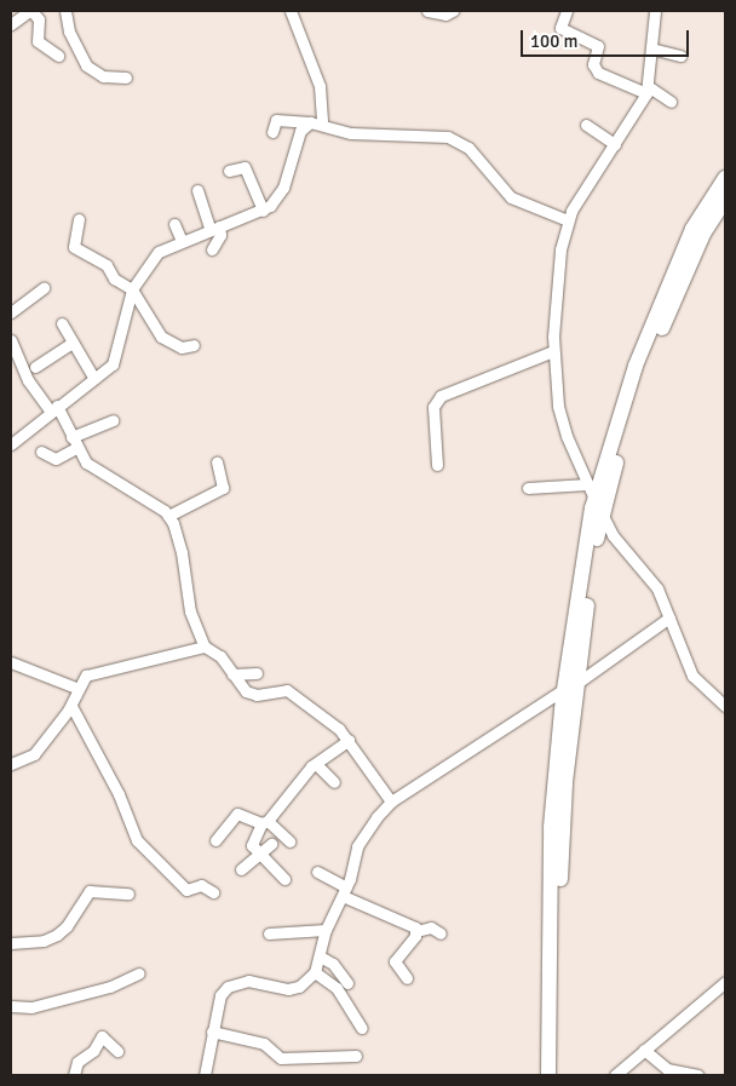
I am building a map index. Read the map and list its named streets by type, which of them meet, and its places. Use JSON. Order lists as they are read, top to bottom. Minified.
{"scale_bar":"100 m"}
